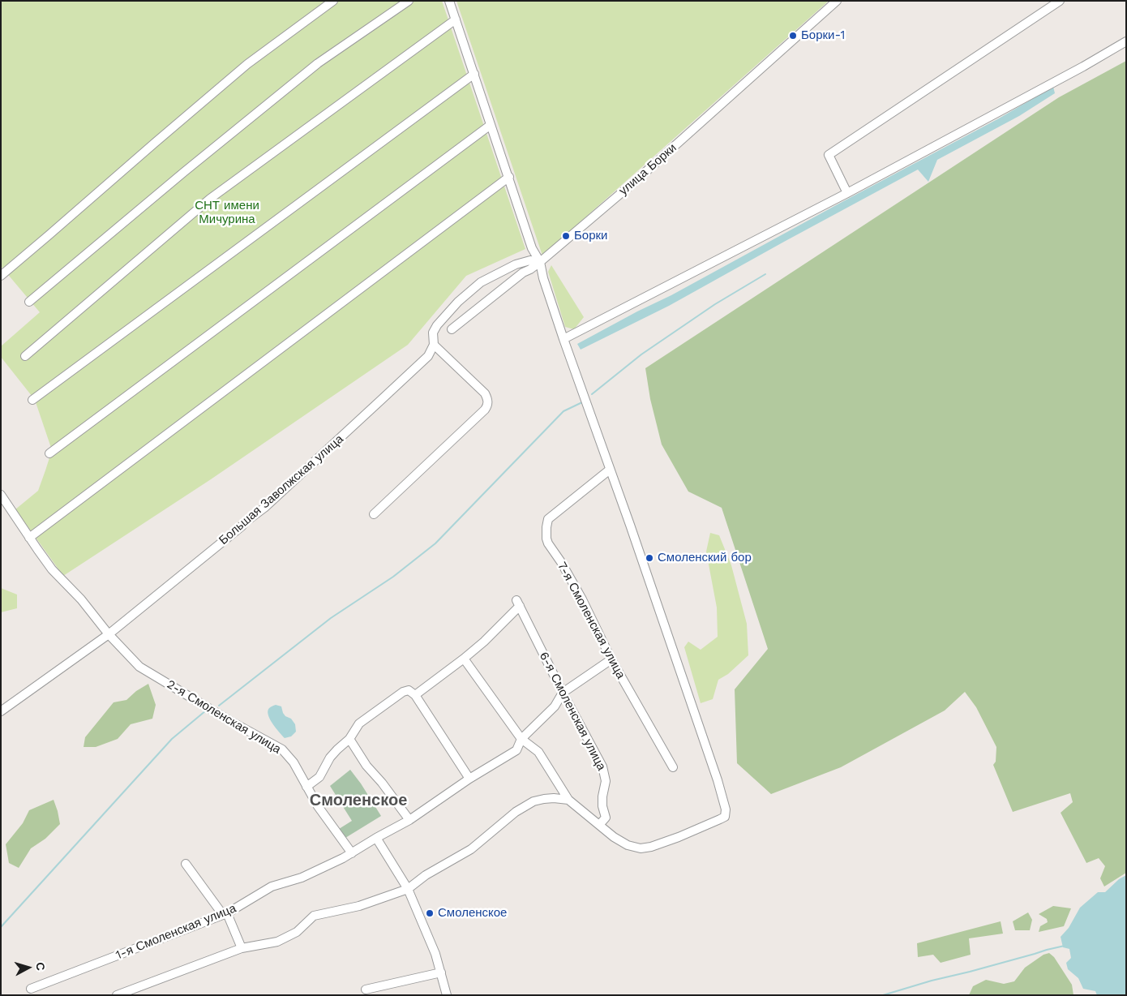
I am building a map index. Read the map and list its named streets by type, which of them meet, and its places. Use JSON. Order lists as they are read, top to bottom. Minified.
{"streets":{"street":["улица Борки","Большая Заволжская улица","7-я Смоленская улица","6-я Смоленская улица","2-я Смоленская улица","1-я Смоленская улица"]},"crossings":[["улица Борки","Большая Заволжская улица"],["Большая Заволжская улица","2-я Смоленская улица"],["6-я Смоленская улица","1-я Смоленская улица"],["2-я Смоленская улица","1-я Смоленская улица"]],"districts":["Смоленское"],"parks":["СНТ имени Мичурина"],"places":["Борки-1","Борки","Смоленский бор","Смоленское"],"north":"right"}
